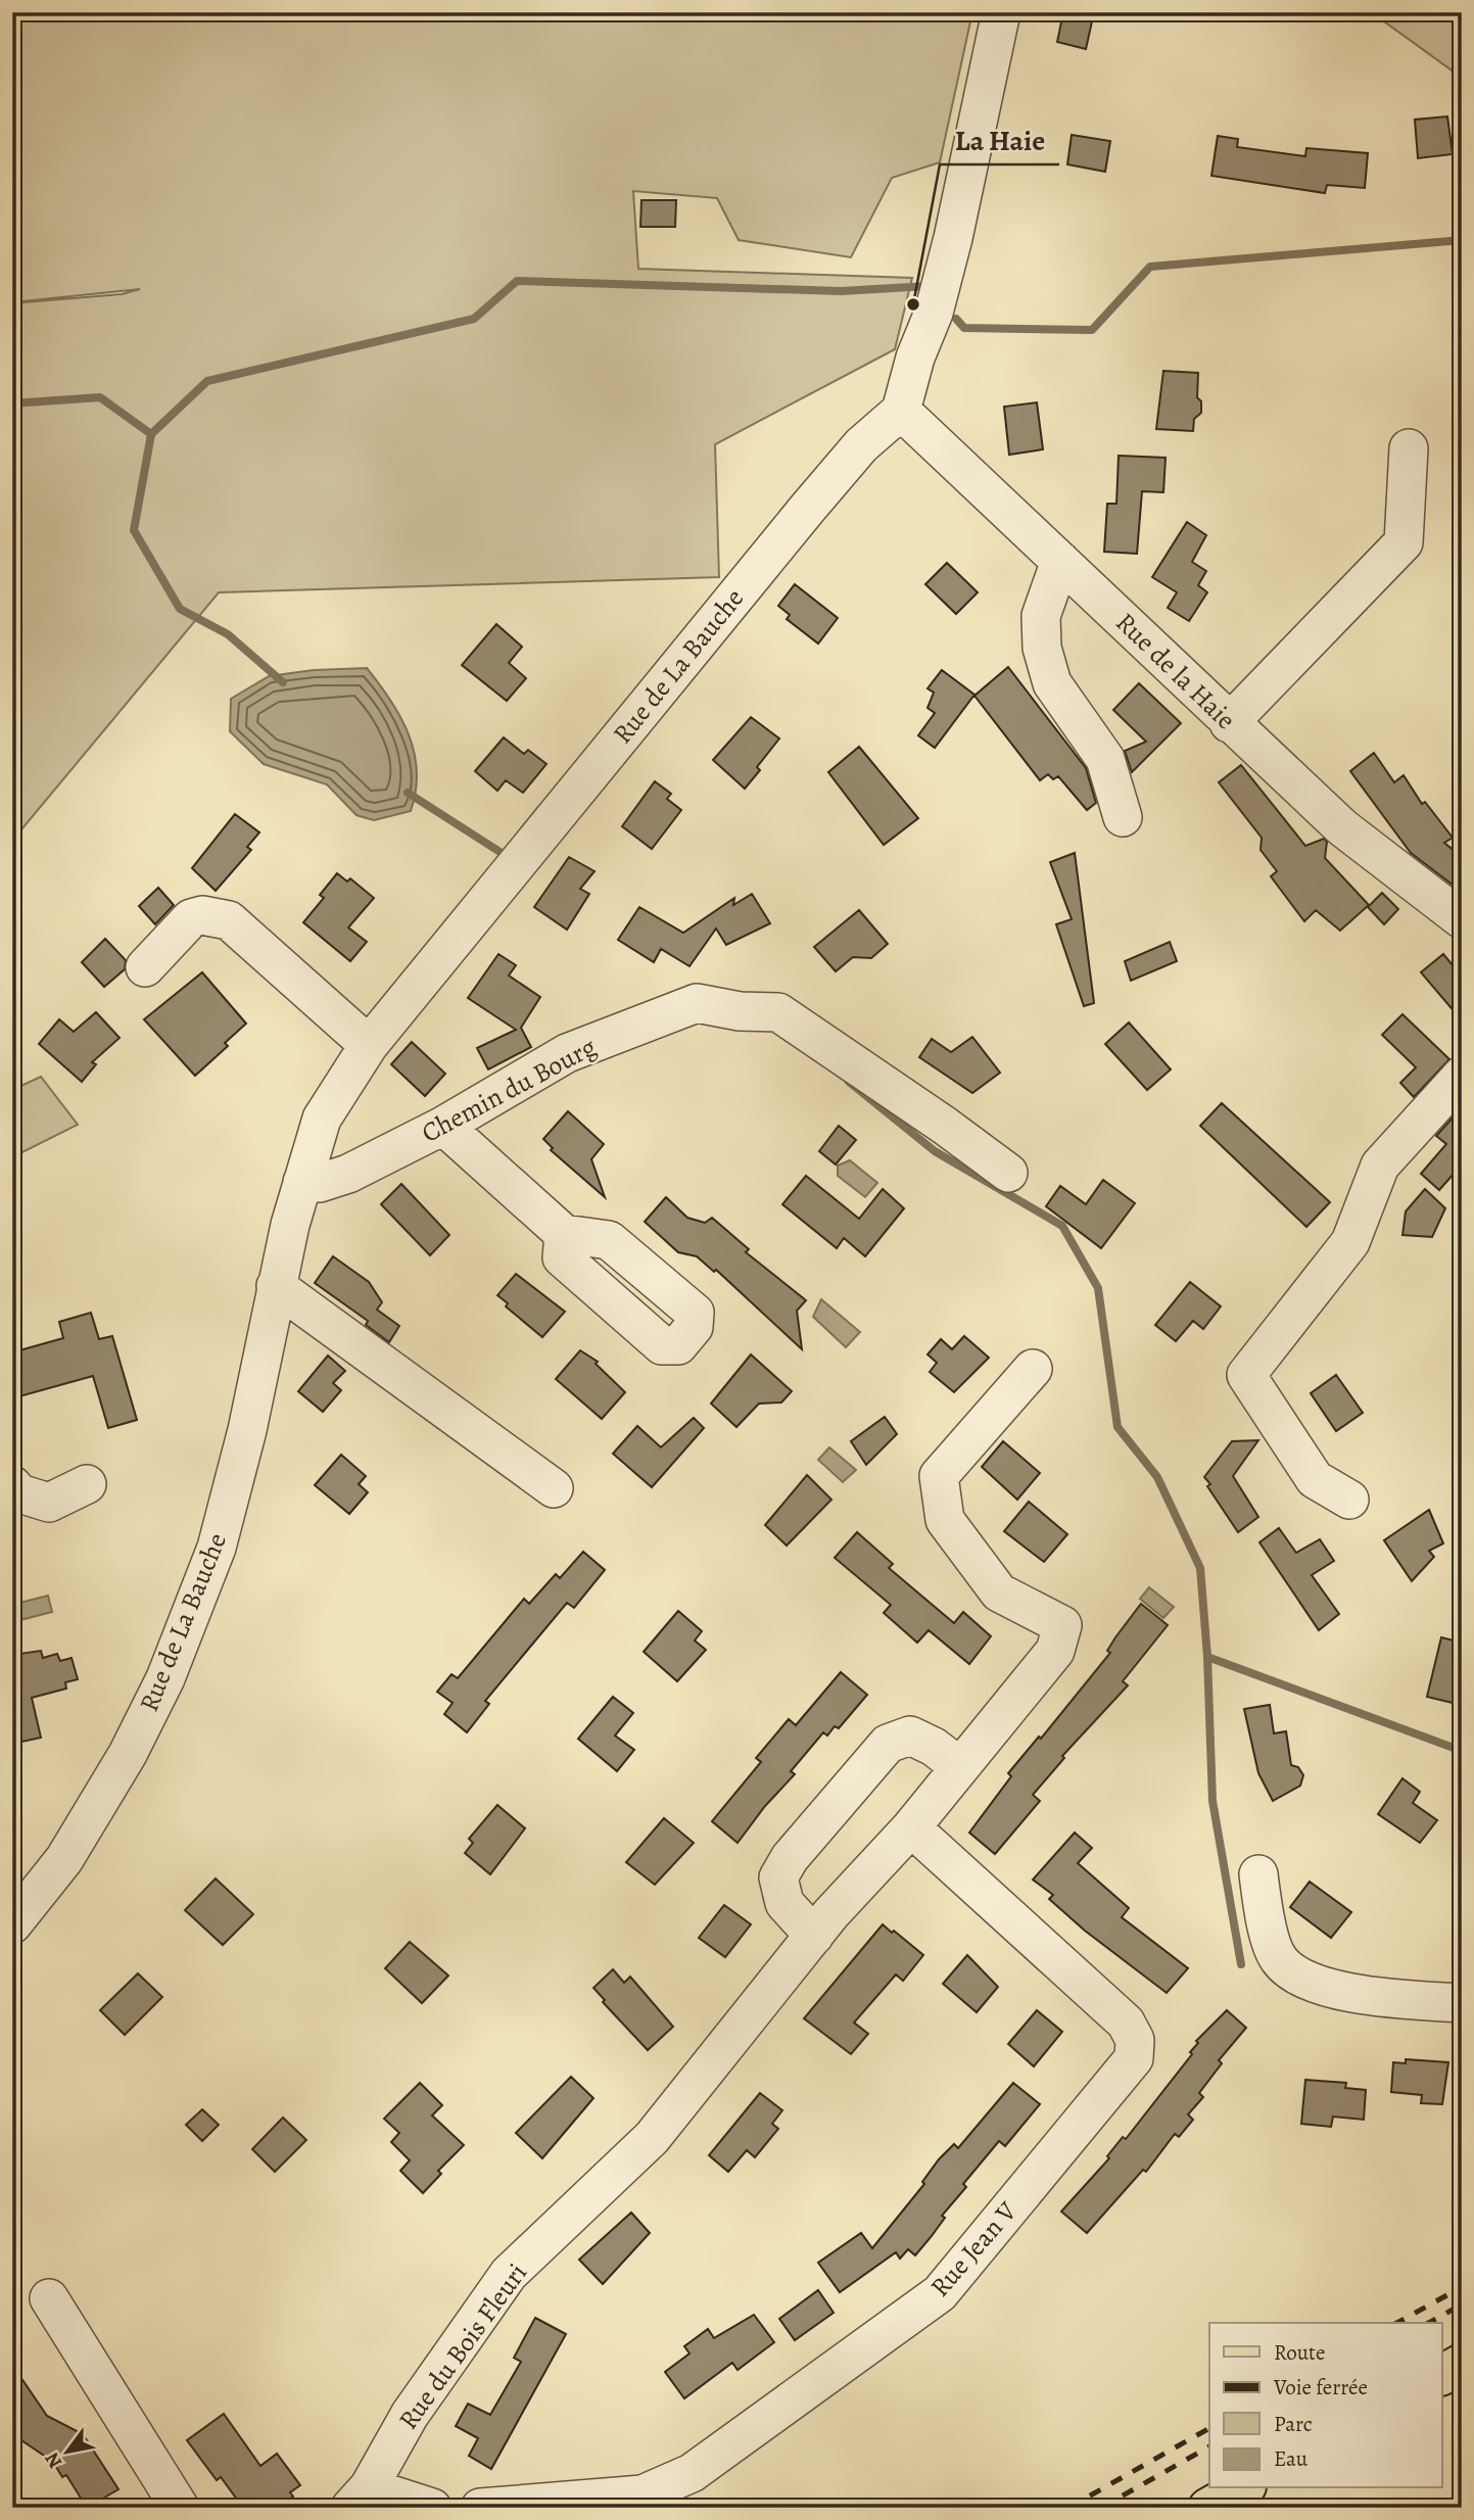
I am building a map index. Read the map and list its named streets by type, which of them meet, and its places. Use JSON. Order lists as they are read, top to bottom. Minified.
{"streets":{"street":["Rue de La Bauche","Rue de la Haie","Chemin du Bourg","Rue Jean V","Rue du Bois Fleuri"]},"crossings":[["Rue de La Bauche","Rue de la Haie"],["Rue de La Bauche","Chemin du Bourg"],["Rue Jean V","Rue du Bois Fleuri"]],"places":["La Haie"],"legend":["Route","Voie ferrée","Parc","Eau"],"north":"bottom left"}
